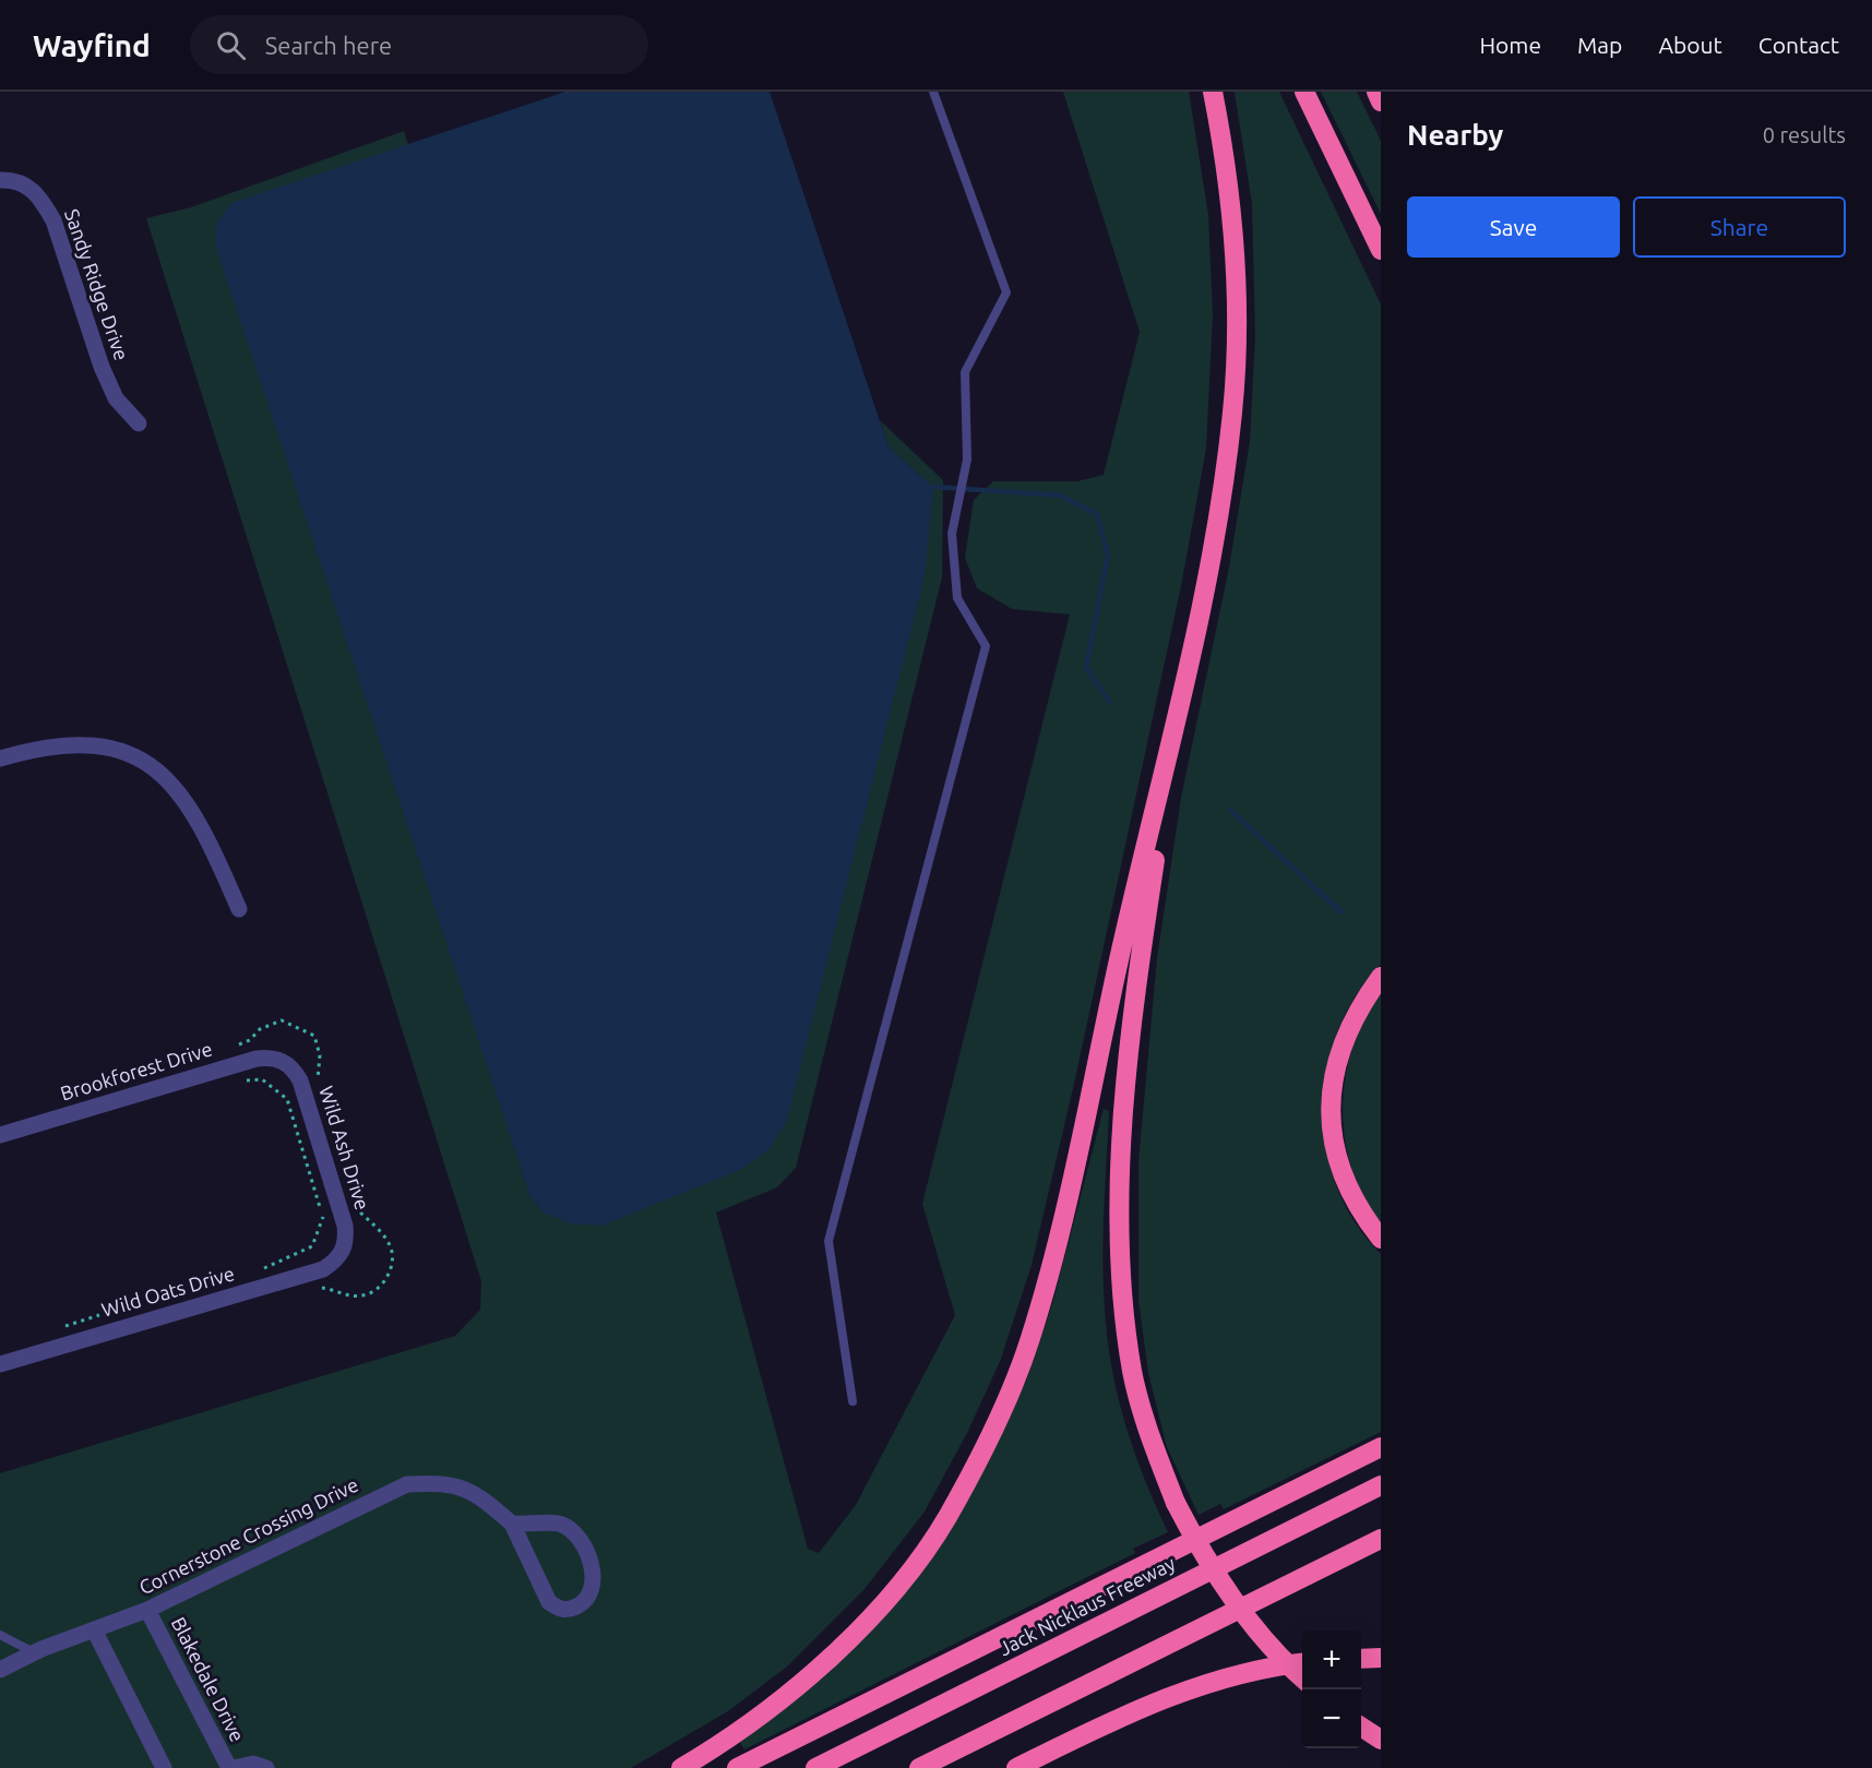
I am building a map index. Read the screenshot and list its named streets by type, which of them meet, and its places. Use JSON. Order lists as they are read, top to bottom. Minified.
{"streets":{"highway":["Jack Nicklaus Freeway"],"street":["Sandy Ridge Drive","Brookforest Drive","Wild Ash Drive","Wild Oats Drive","Cornerstone Crossing Drive","Blakedale Drive"]},"crossings":[["Brookforest Drive","Wild Ash Drive"],["Wild Ash Drive","Wild Oats Drive"],["Cornerstone Crossing Drive","Blakedale Drive"]],"page":{"header":"Wayfind","search":"Search here","nav":["Home","Map","About","Contact"],"heading":["Nearby","0 results"],"buttons":["Save","Share"],"map_buttons":["+","−"]}}
